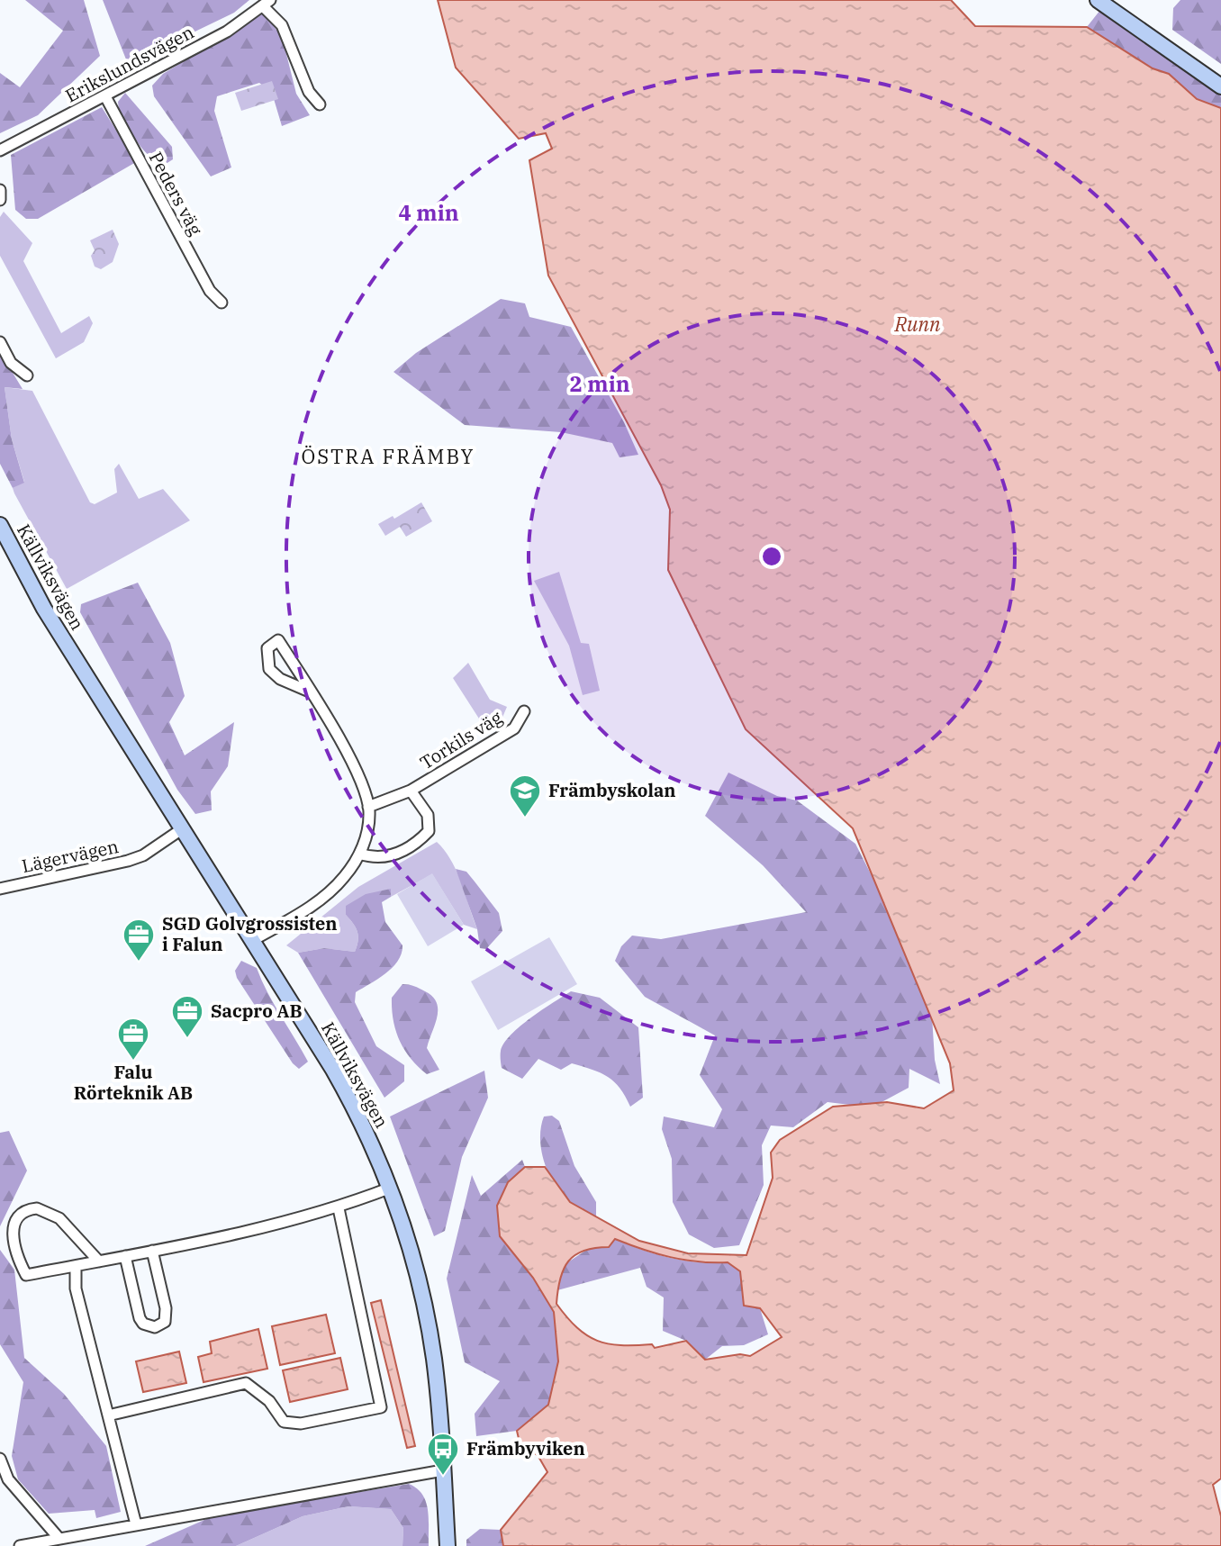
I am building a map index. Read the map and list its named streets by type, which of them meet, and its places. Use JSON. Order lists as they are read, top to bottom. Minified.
{"streets":{"street":["Erikslundsvägen","Peders väg","Källviksvägen","Torkils väg","Lägervägen"]},"crossings":[["Erikslundsvägen","Peders väg"],["Källviksvägen","Lägervägen"]],"districts":["ÖSTRA FRÄMBY"],"water":["Runn"],"places":{"school or university":["Främbyskolan"],"office":["SGD Golvgrossisten i Falun","Sacpro AB","Falu Rörteknik AB"],"bus stop":["Främbyviken"]},"rings":["4 min","2 min"]}
